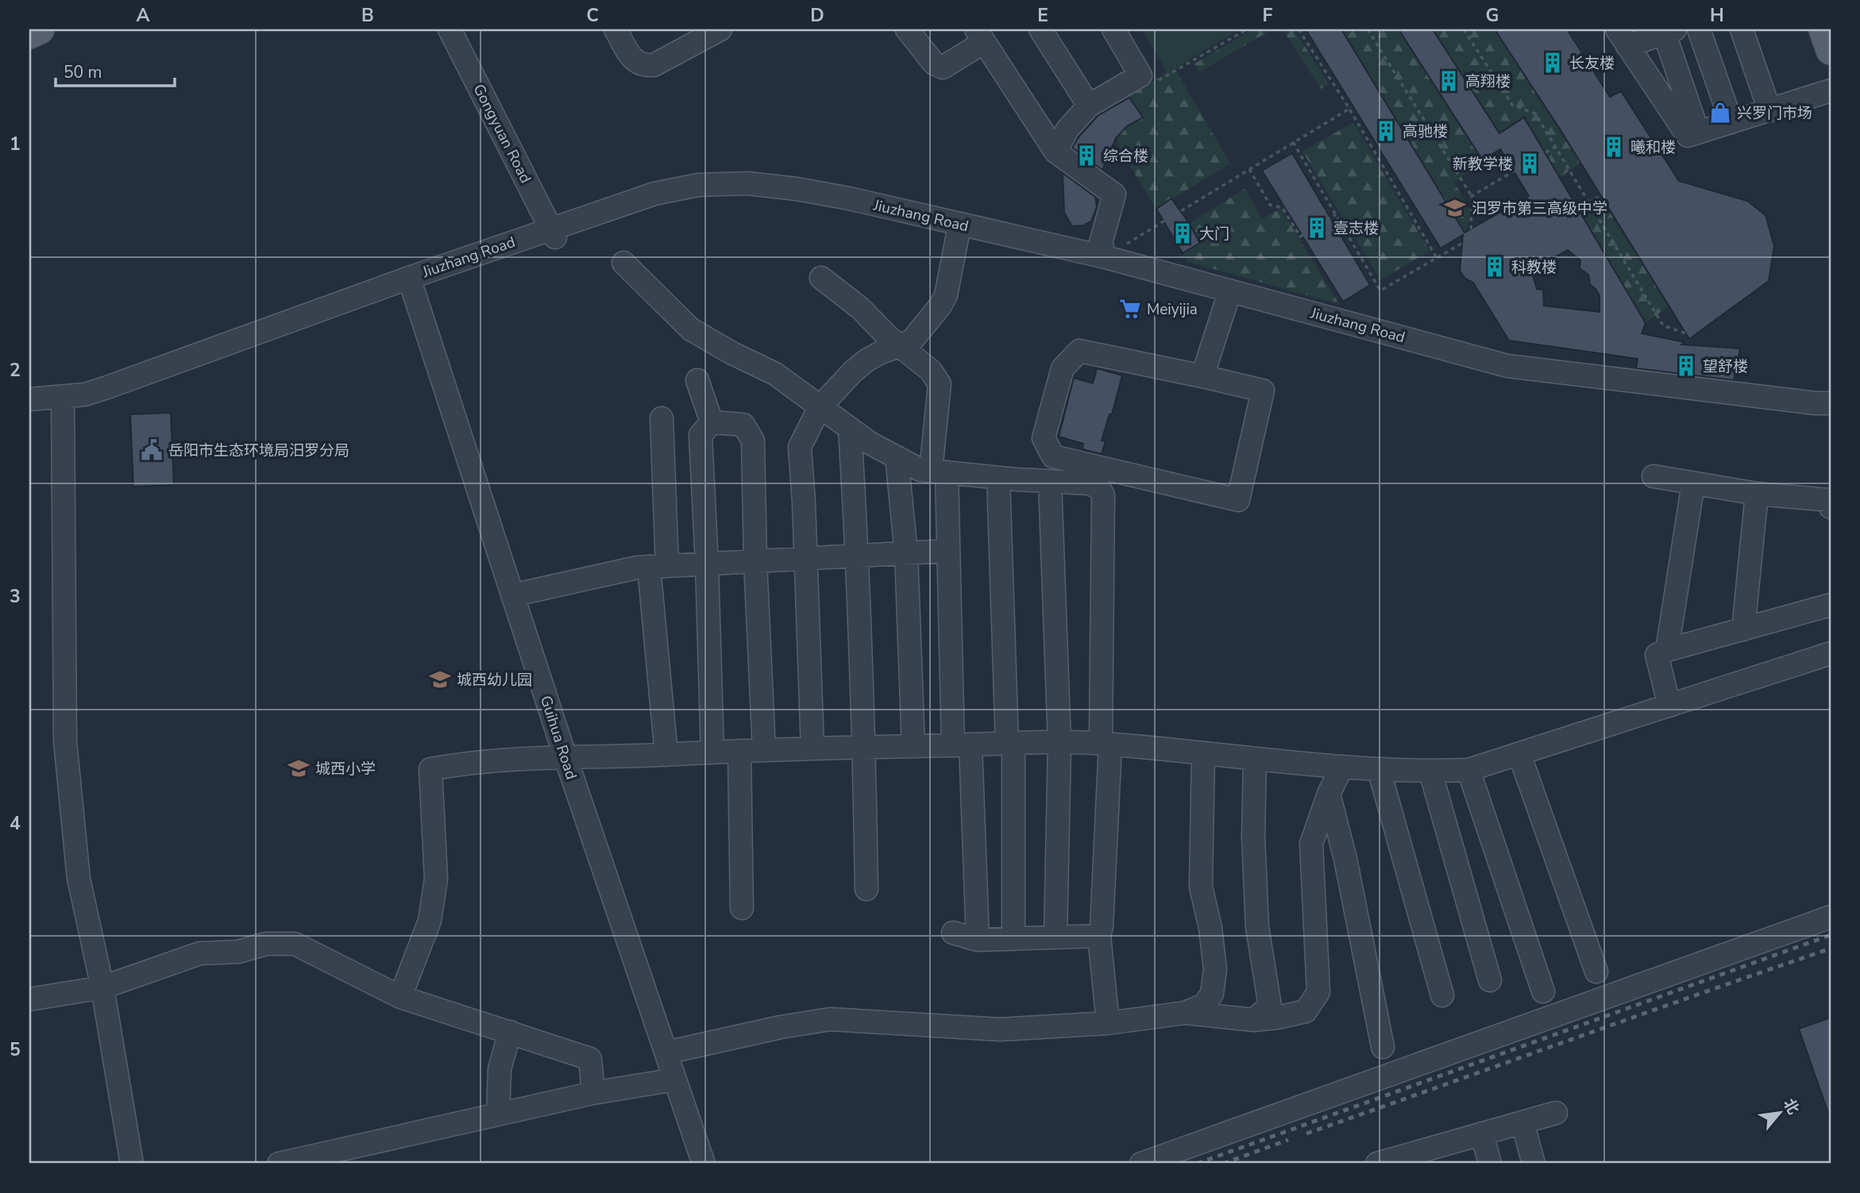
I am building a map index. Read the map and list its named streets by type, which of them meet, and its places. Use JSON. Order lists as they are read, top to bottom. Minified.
{"streets":{"street":["Gongyuan Road","Jiuzhang Road","Guihua Road"]},"crossings":[["Gongyuan Road","Jiuzhang Road"],["Jiuzhang Road","Guihua Road"]],"places":{"building":["长友楼","高翔楼","高驰楼","曦和楼","综合楼","新教学楼","壹志楼","大门","科教楼","望舒楼"],"shop":["兴罗门市场"],"school or university":["汨罗市第三高级中学","城西幼儿园","城西小学"],"supermarket":["Meiyijia"],"public building":["岳阳市生态环境局汨罗分局"]},"scale_bar":"50 m","north":"top right","grid":{"columns":["A","B","C","D","E","F","G","H"],"rows":["1","2","3","4","5"]}}
